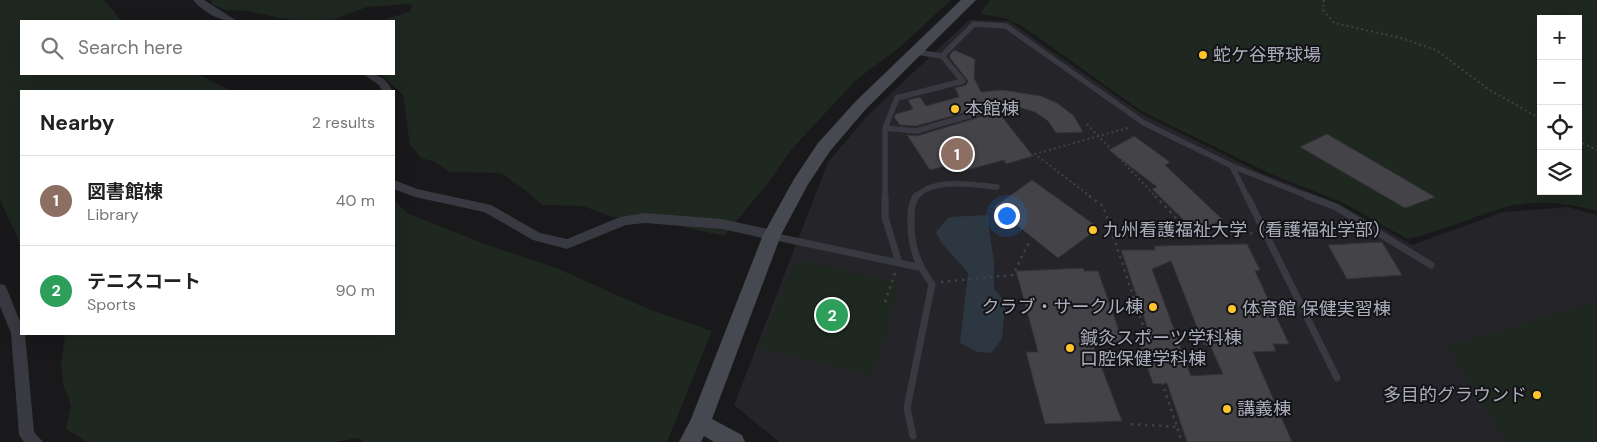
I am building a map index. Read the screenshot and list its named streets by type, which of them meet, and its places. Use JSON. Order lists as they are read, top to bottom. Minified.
{"places":["蛇ケ谷野球場","本館棟","九州看護福祉大学（看護福祉学部）","クラブ・サークル棟","体育館 保健実習棟","鍼灸スポーツ学科棟 口腔保健学科棟","多目的グラウンド","講義棟"],"page":{"map_buttons":["+","−"],"search":"Search here","heading":["Nearby","2 results"],"pins":["1","2"],"list":[{"mark":"1","name":"図書館棟","note":"Library","value":"40 m"},{"mark":"2","name":"テニスコート","note":"Sports","value":"90 m"}]}}
